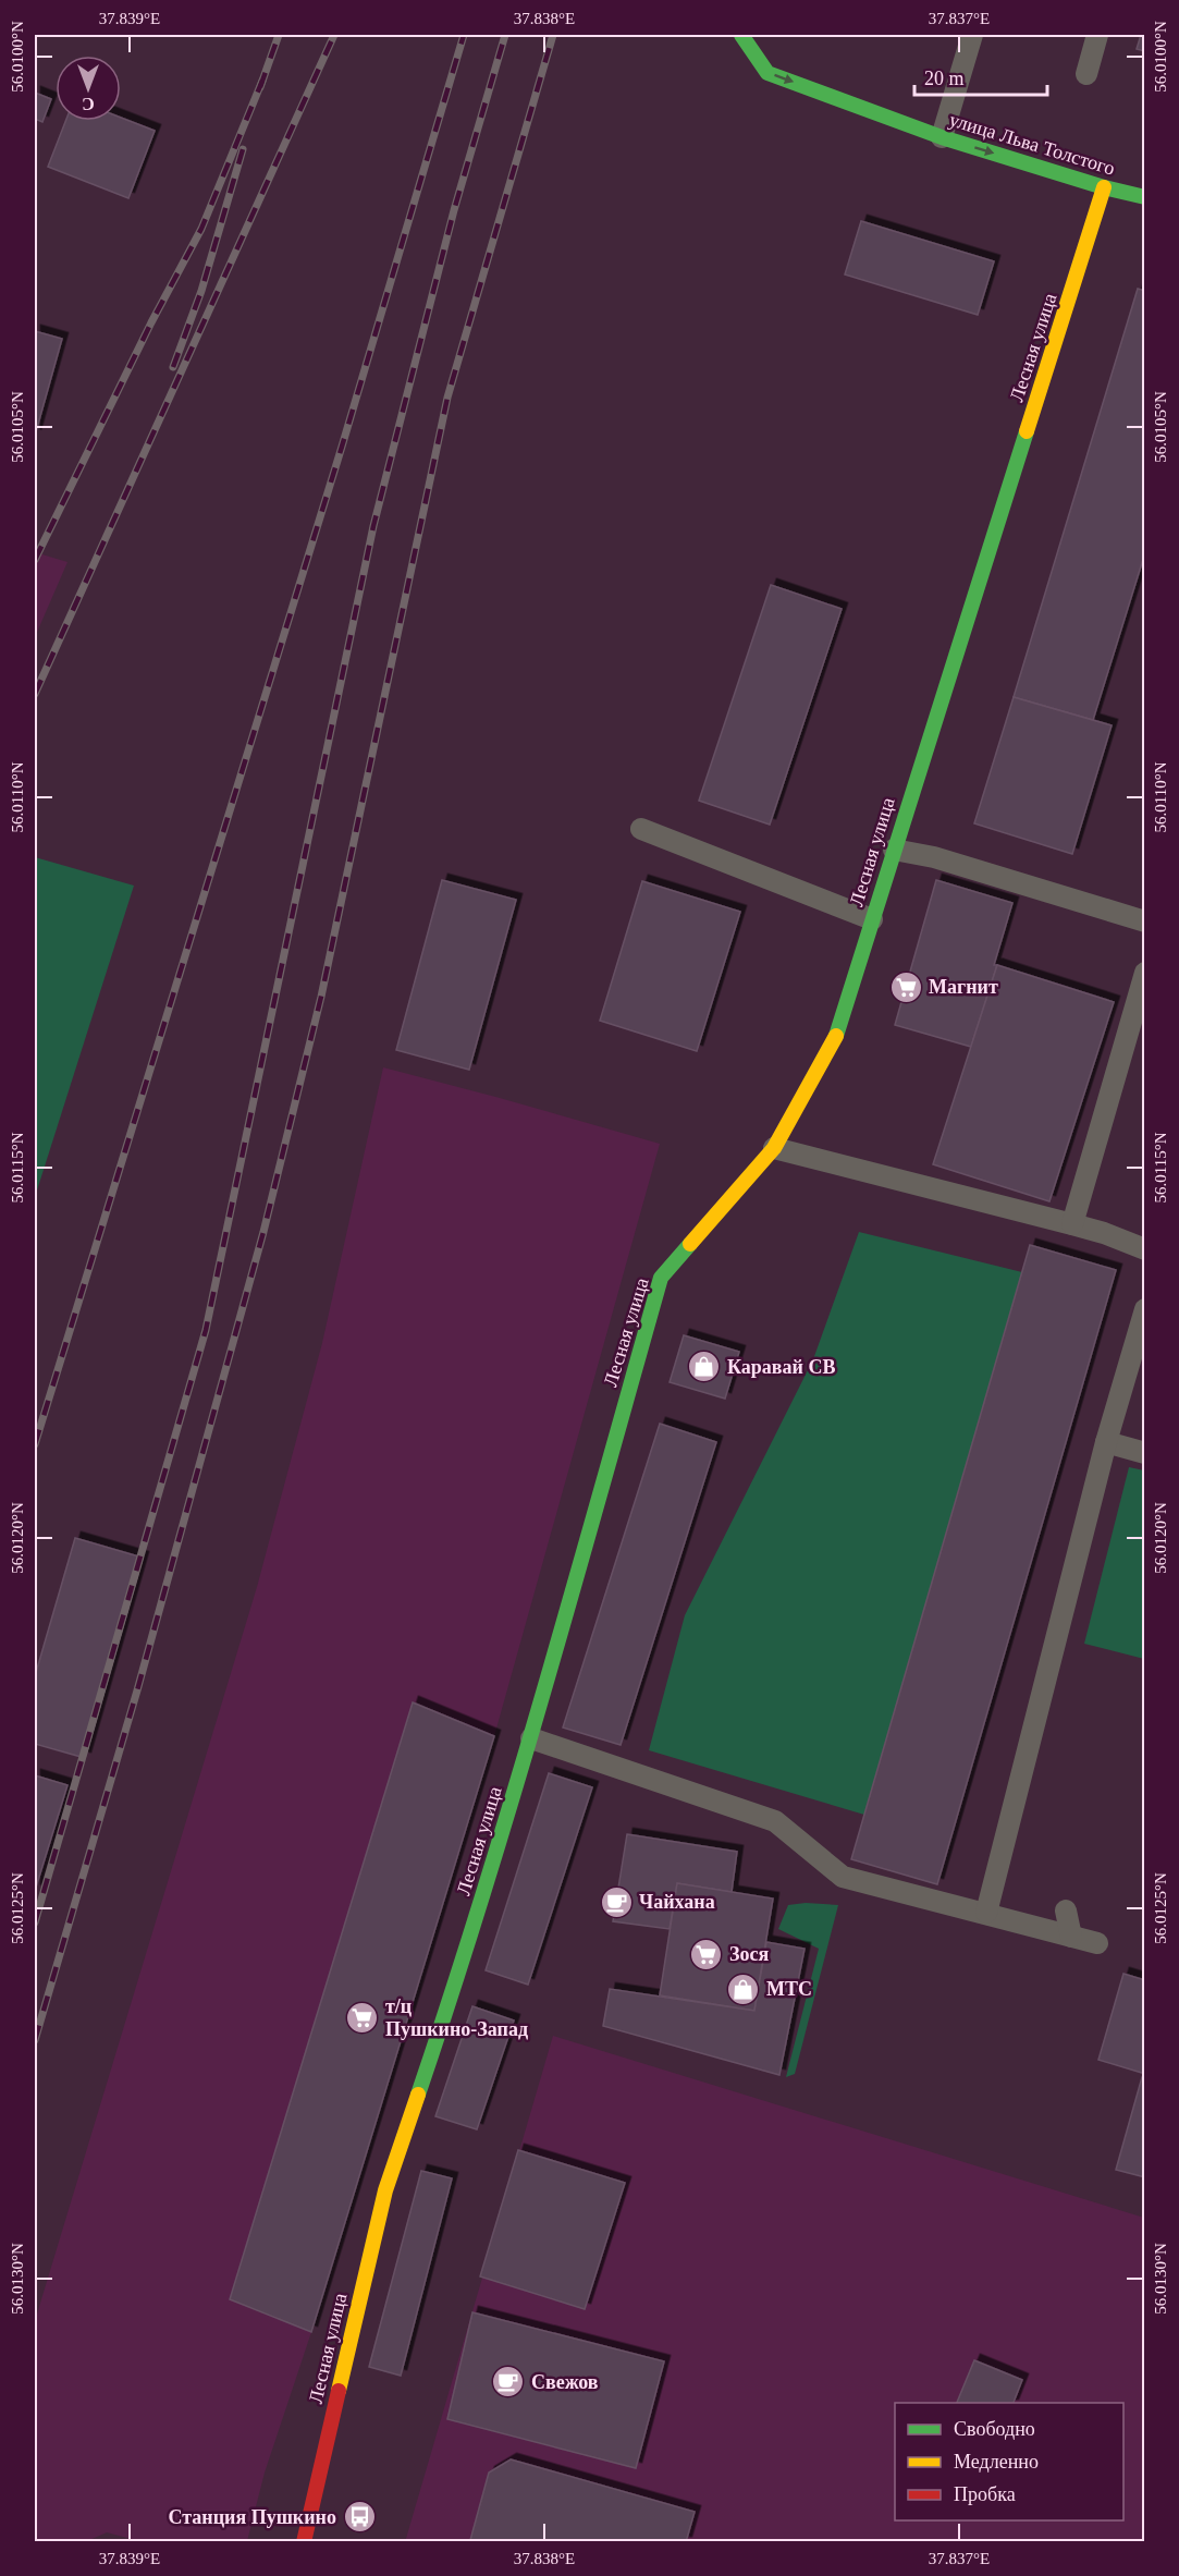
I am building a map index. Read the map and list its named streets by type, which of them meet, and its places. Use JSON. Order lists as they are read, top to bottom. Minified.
{"streets":{"street":["улица Льва Толстого","Лесная улица"]},"crossings":[["улица Льва Толстого","Лесная улица"]],"one_way":["улица Льва Толстого"],"places":{"supermarket":["Магнит","Зося","т/ц Пушкино-Запад"],"shop":["Каравай СВ","МТС"],"cafe":["Чайхана","Свежов"],"bus stop":["Станция Пушкино"]},"legend":["Свободно","Медленно","Пробка"],"scale_bar":"20 m","north":"bottom","coordinates":["37.839°E","37.838°E","37.837°E","56.0100°N","56.0105°N","56.0110°N","56.0115°N","56.0120°N","56.0125°N","56.0130°N"]}
